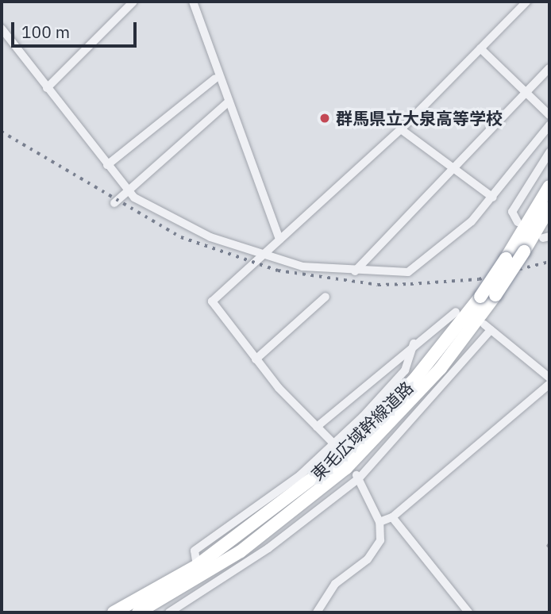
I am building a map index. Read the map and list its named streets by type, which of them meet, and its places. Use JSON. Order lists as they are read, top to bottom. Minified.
{"streets":{"highway":["東毛広域幹線道路"]},"places":["群馬県立大泉高等学校"],"scale_bar":"100 m"}
